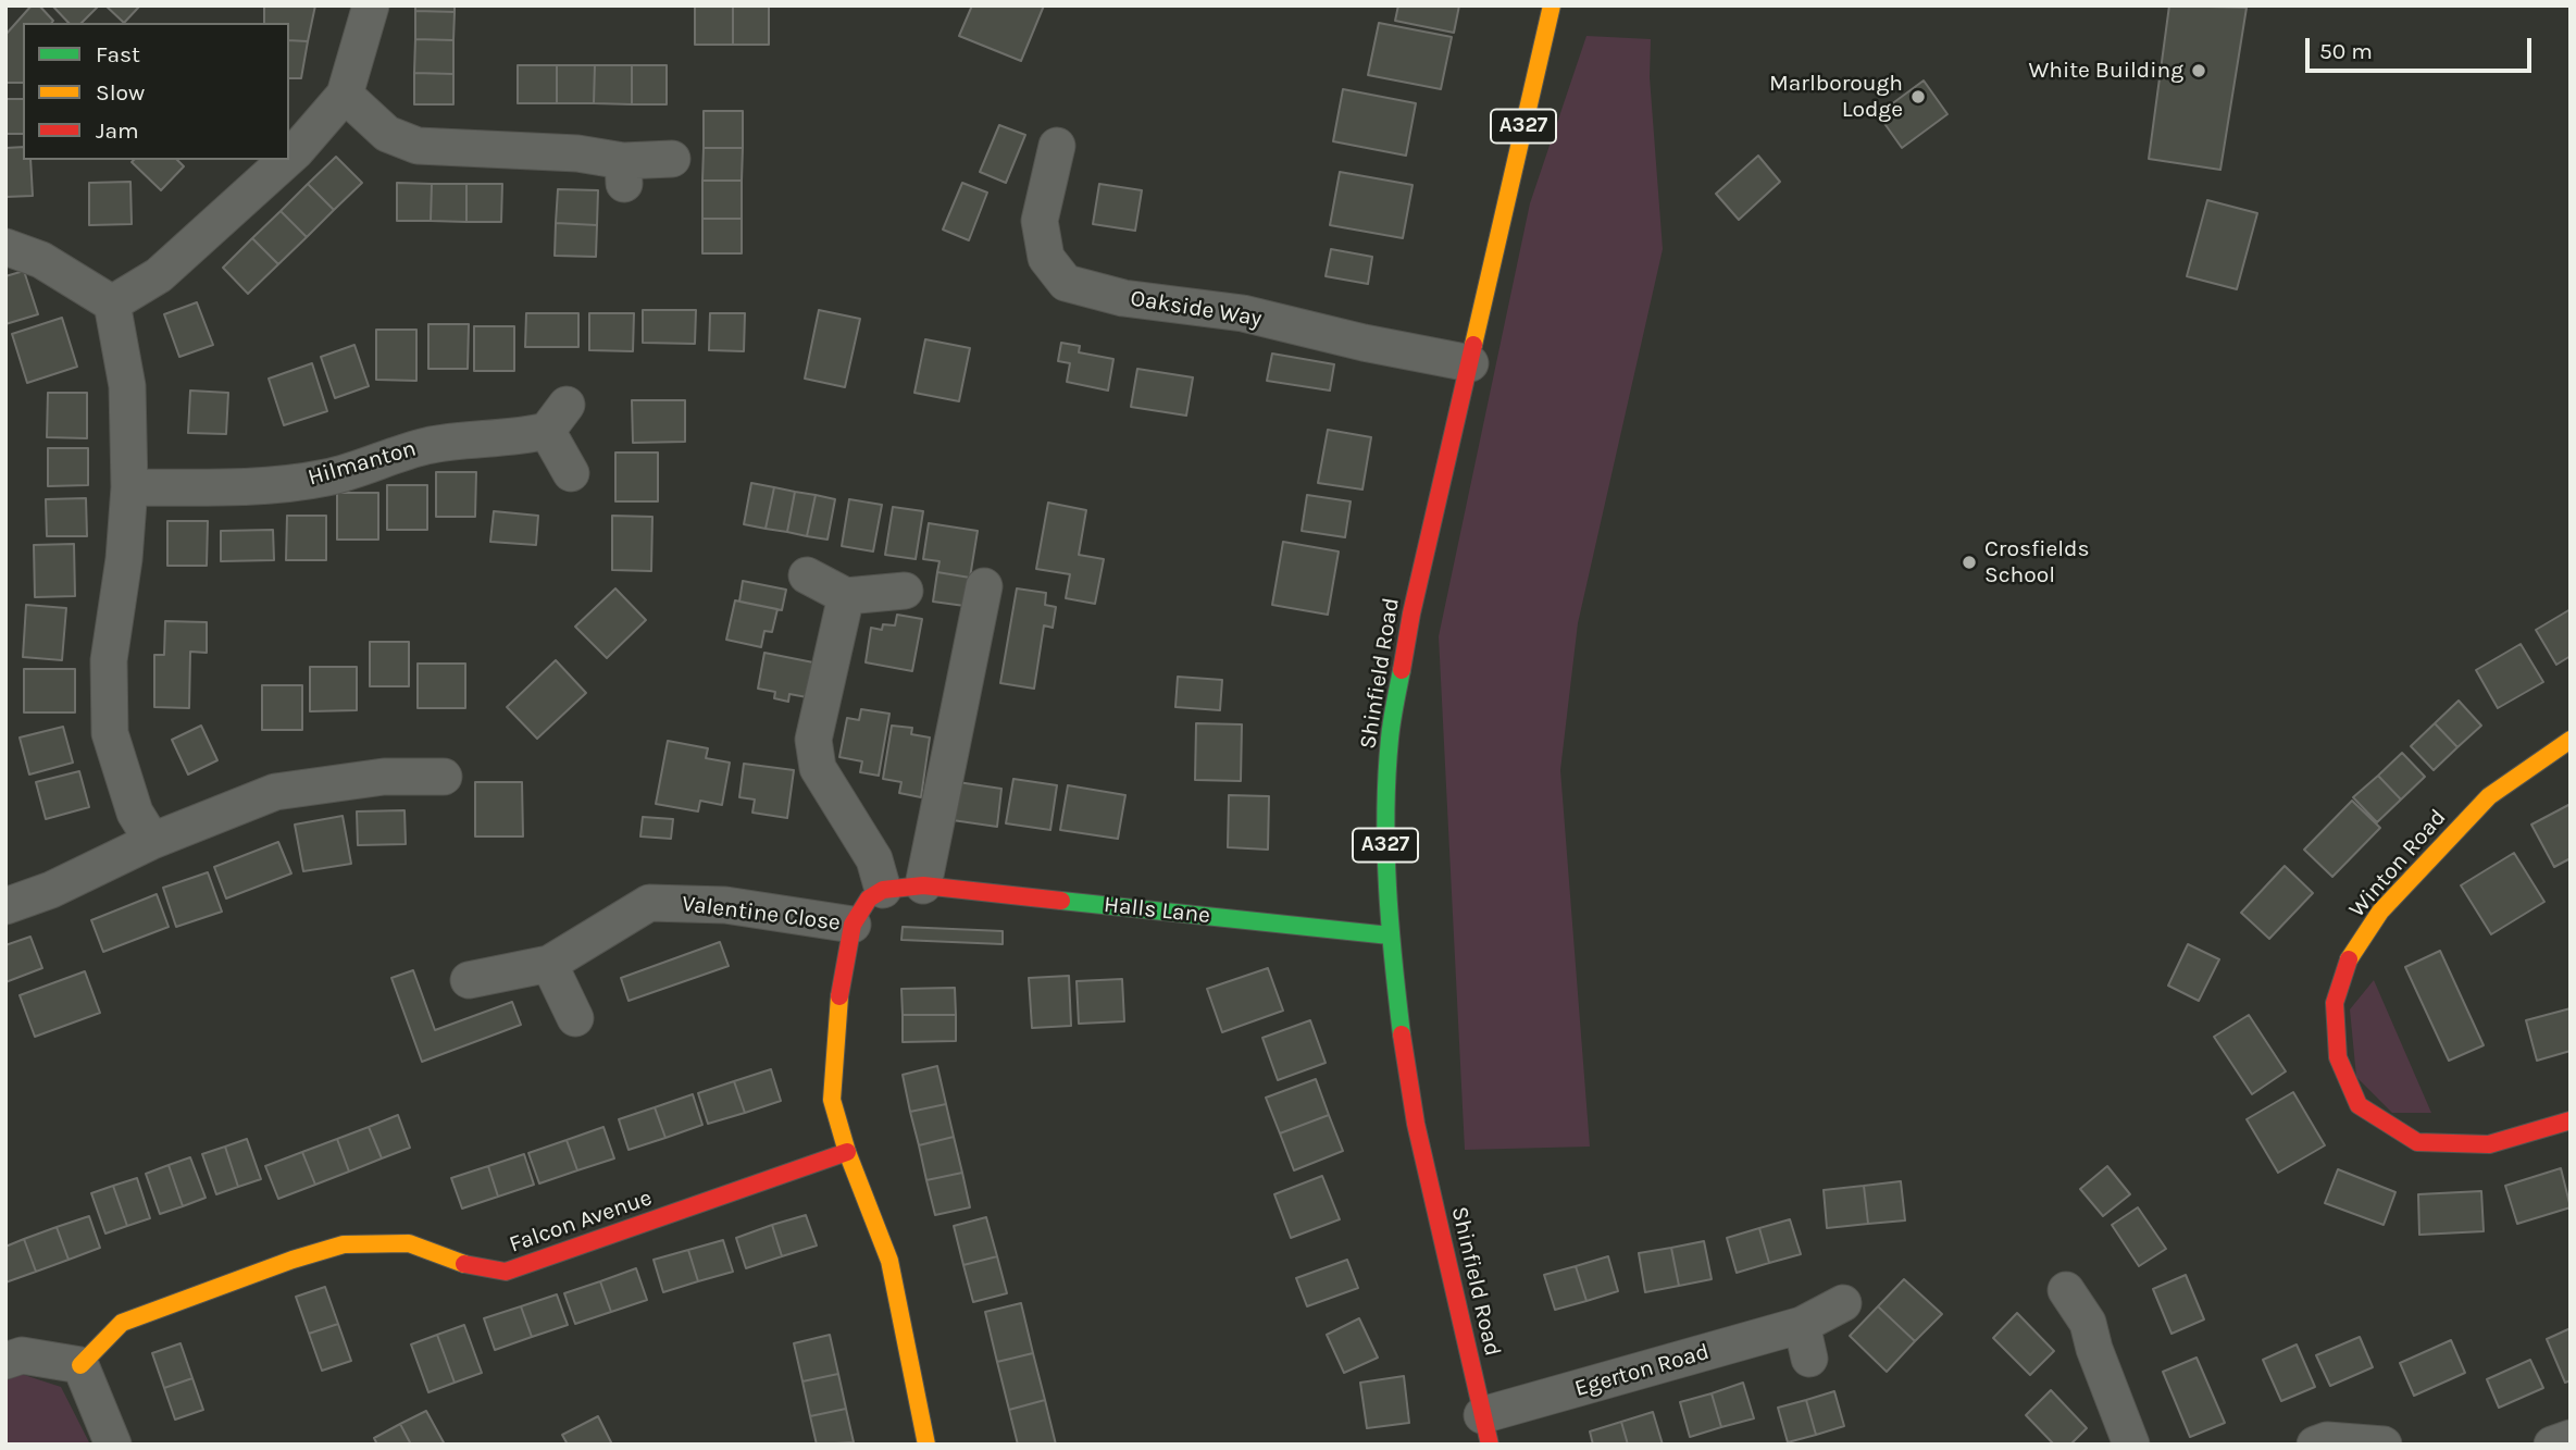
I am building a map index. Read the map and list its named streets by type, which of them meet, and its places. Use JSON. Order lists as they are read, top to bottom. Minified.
{"streets":{"street":["A327","Oakside Way","Hilmanton","Shinfield Road","Winton Road","Halls Lane","Valentine Close","Falcon Avenue","Egerton Road"]},"crossings":[["Oakside Way","Shinfield Road"],["Shinfield Road","Halls Lane"],["Shinfield Road","Egerton Road"]],"places":["White Building","Marlborough Lodge","Crosfields School"],"legend":["Fast","Slow","Jam"],"scale_bar":"50 m"}
